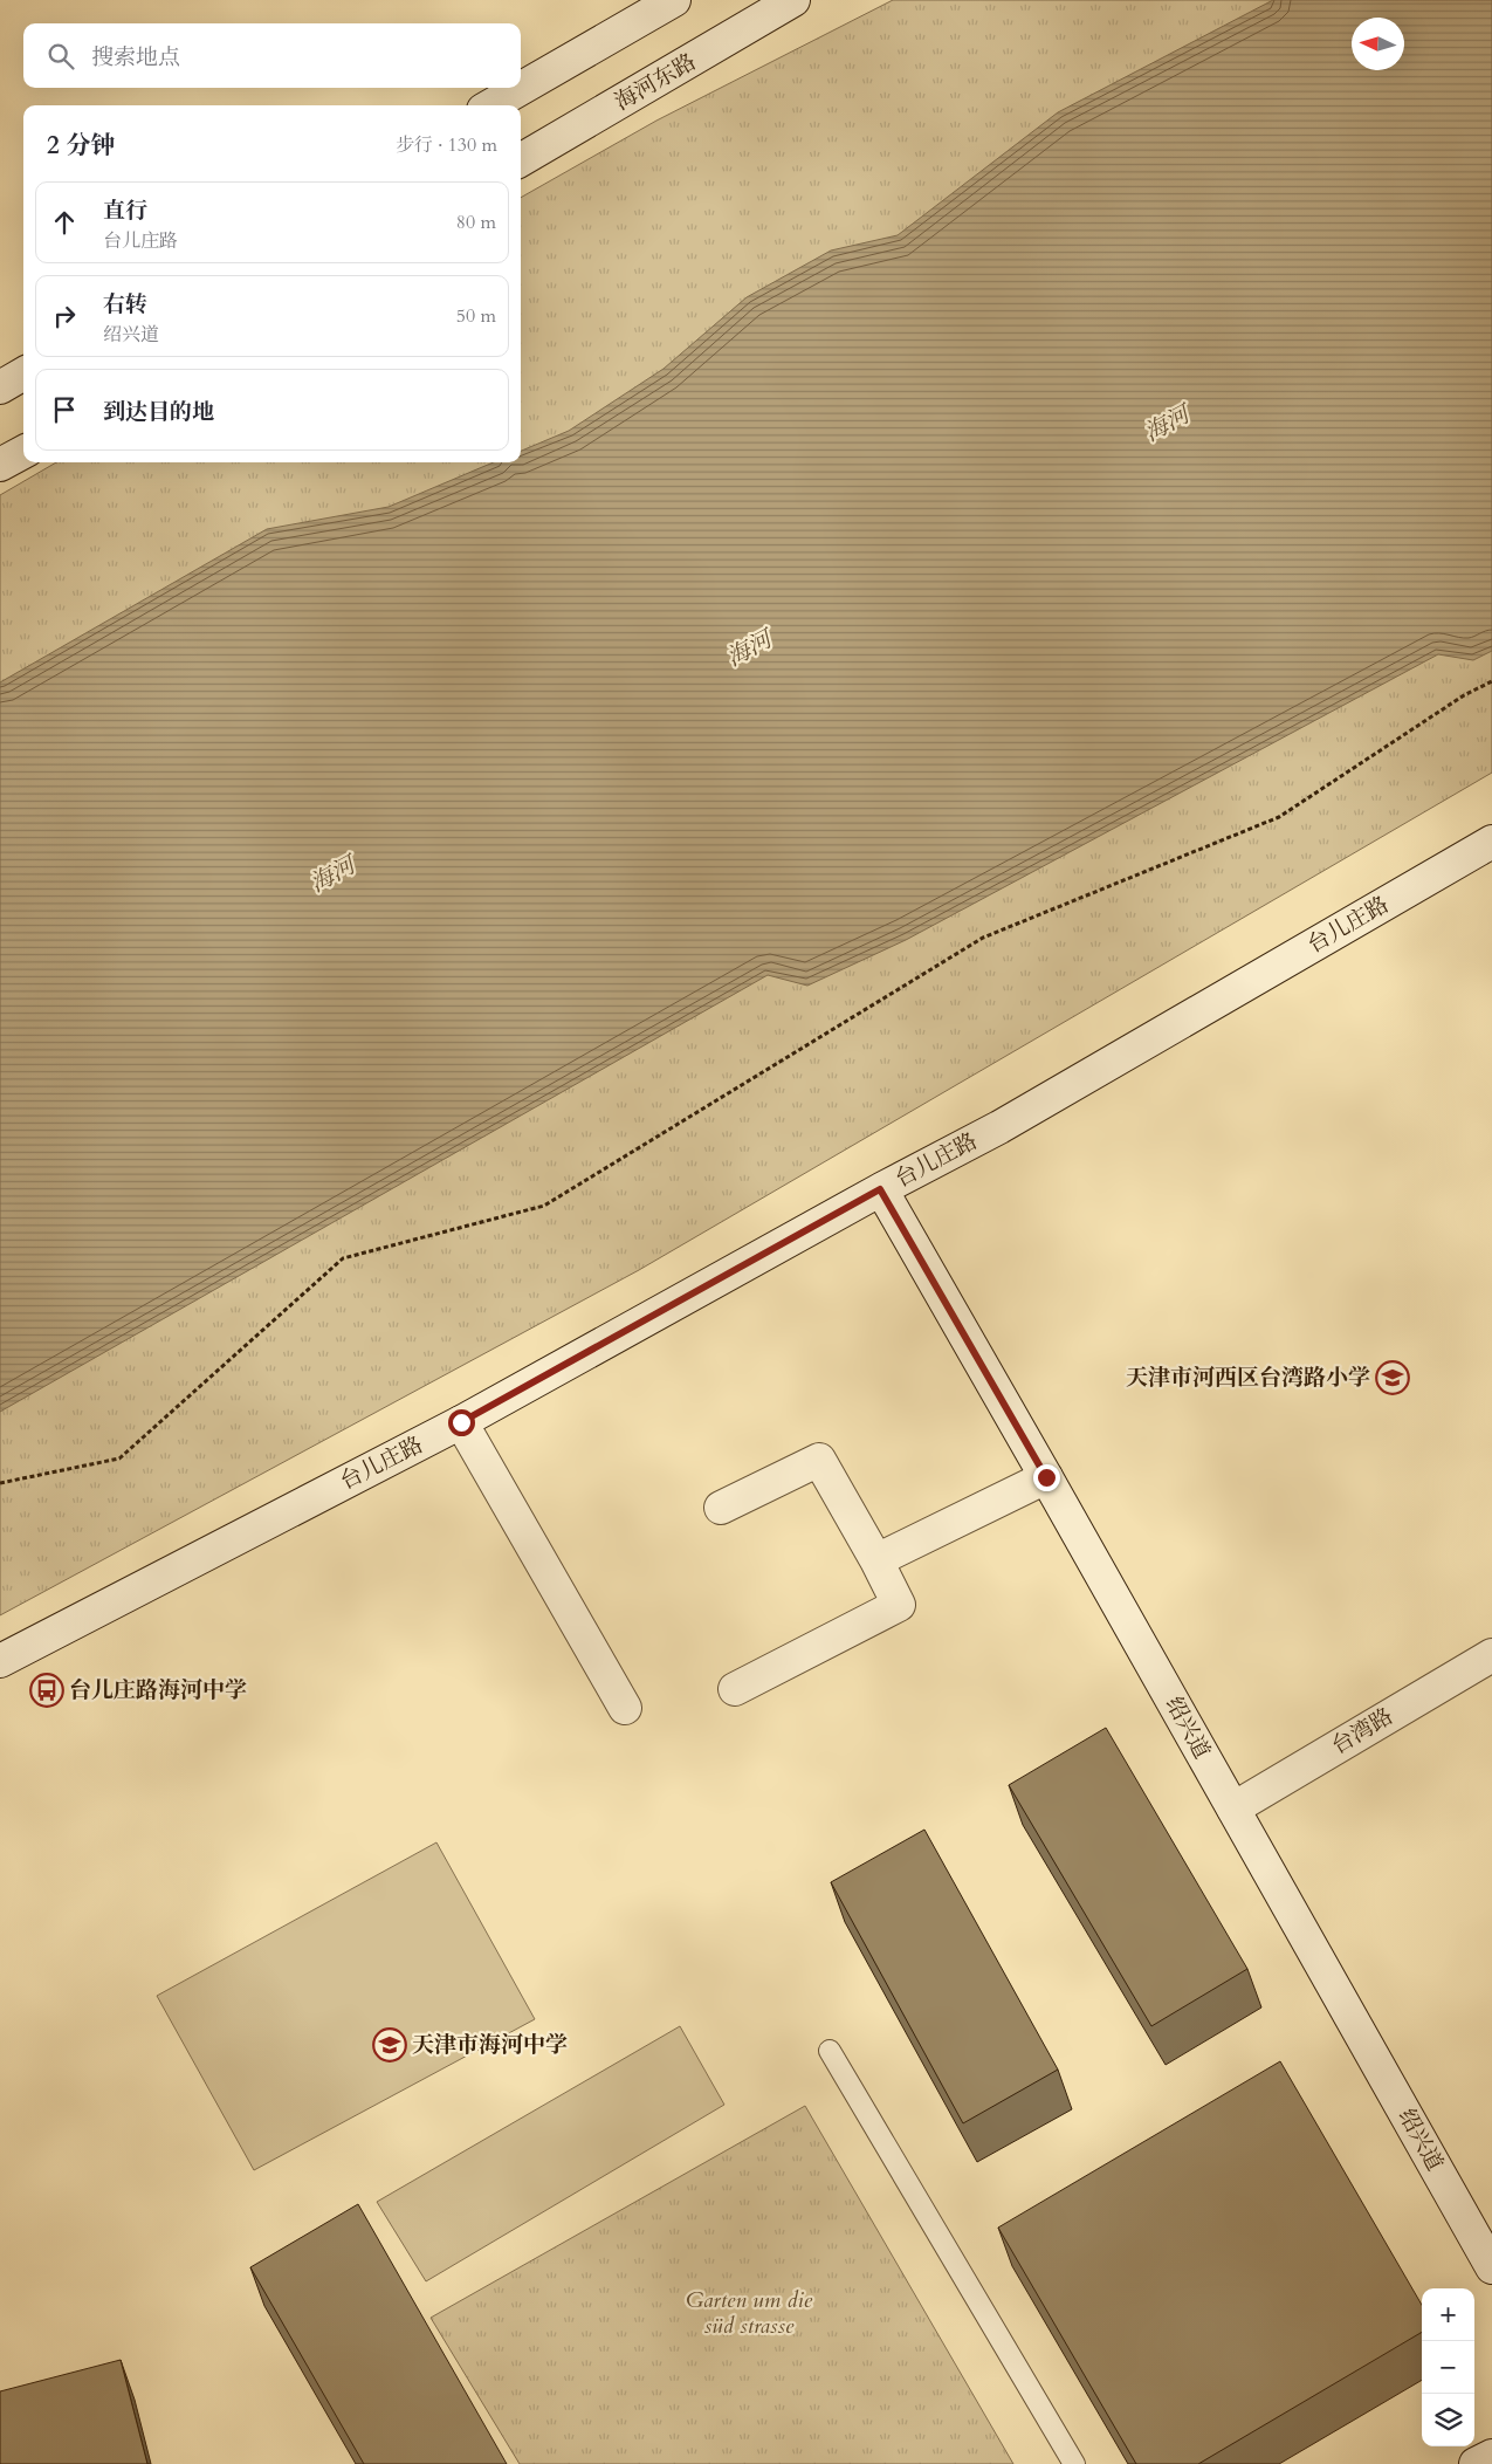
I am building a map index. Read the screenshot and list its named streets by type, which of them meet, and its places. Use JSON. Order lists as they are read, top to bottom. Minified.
{"streets":{"street":["海河东路","台儿庄路","绍兴道","台湾路"]},"crossings":[["台儿庄路","绍兴道"],["绍兴道","台湾路"]],"water":["海河"],"parks":["Garten um die süd strasse"],"places":{"school or university":["天津市河西区台湾路小学","天津市海河中学"],"bus stop":["台儿庄路海河中学"]},"north":"left","page":{"search":"搜索地点","heading":["2 分钟","步行 · 130 m"],"list":[["直行","台儿庄路","80 m"],["右转","绍兴道","50 m"],"到达目的地"],"map_buttons":["+","−"]}}
